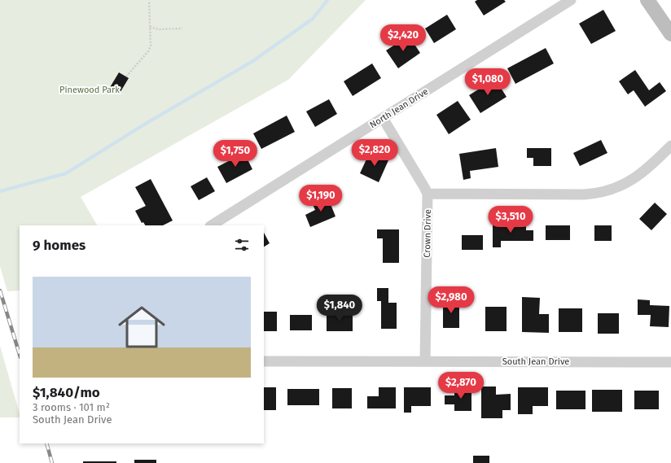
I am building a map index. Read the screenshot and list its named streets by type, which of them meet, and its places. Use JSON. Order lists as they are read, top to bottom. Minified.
{"streets":{"street":["North Jean Drive","Crown Drive","South Jean Drive"]},"crossings":[["North Jean Drive","Crown Drive"],["Crown Drive","South Jean Drive"]],"parks":["Pinewood Park"],"page":{"price":["$2,420","$1,080","$2,820","$1,750","$1,190","$3,510","$2,980","$1,840","$2,870"],"heading":"9 homes","list":[{"name":"$1,840/mo","note":"3 rooms · 101 m² · South Jean Drive"}]}}
